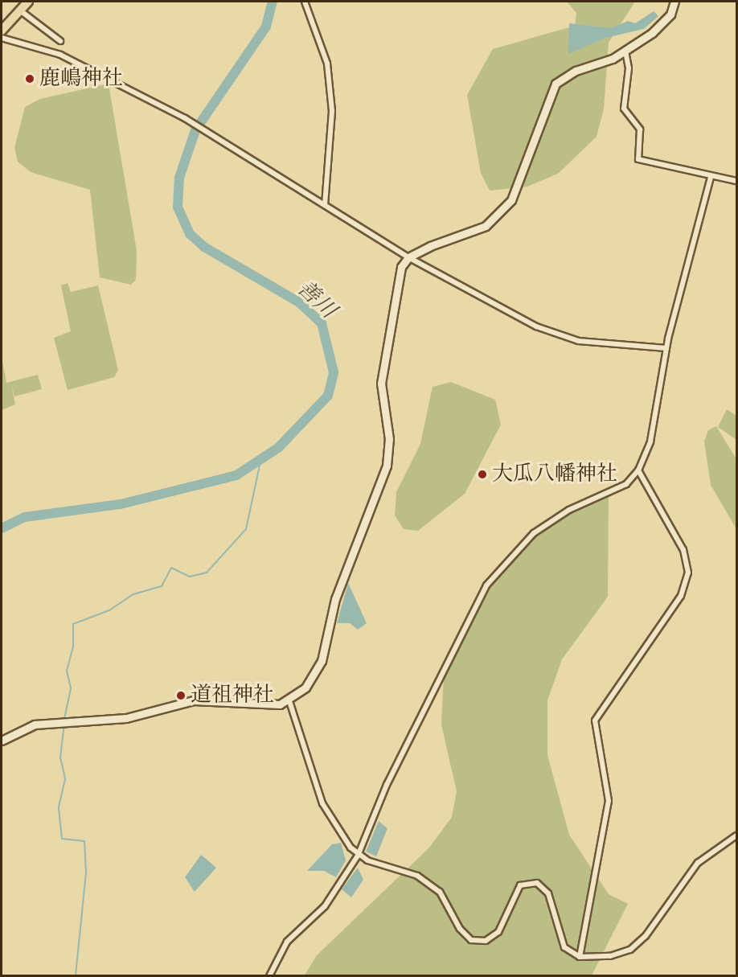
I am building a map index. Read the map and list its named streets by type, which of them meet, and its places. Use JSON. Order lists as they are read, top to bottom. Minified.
{"water":["善川"],"places":["鹿嶋神社","大瓜八幡神社","道祖神社"]}
